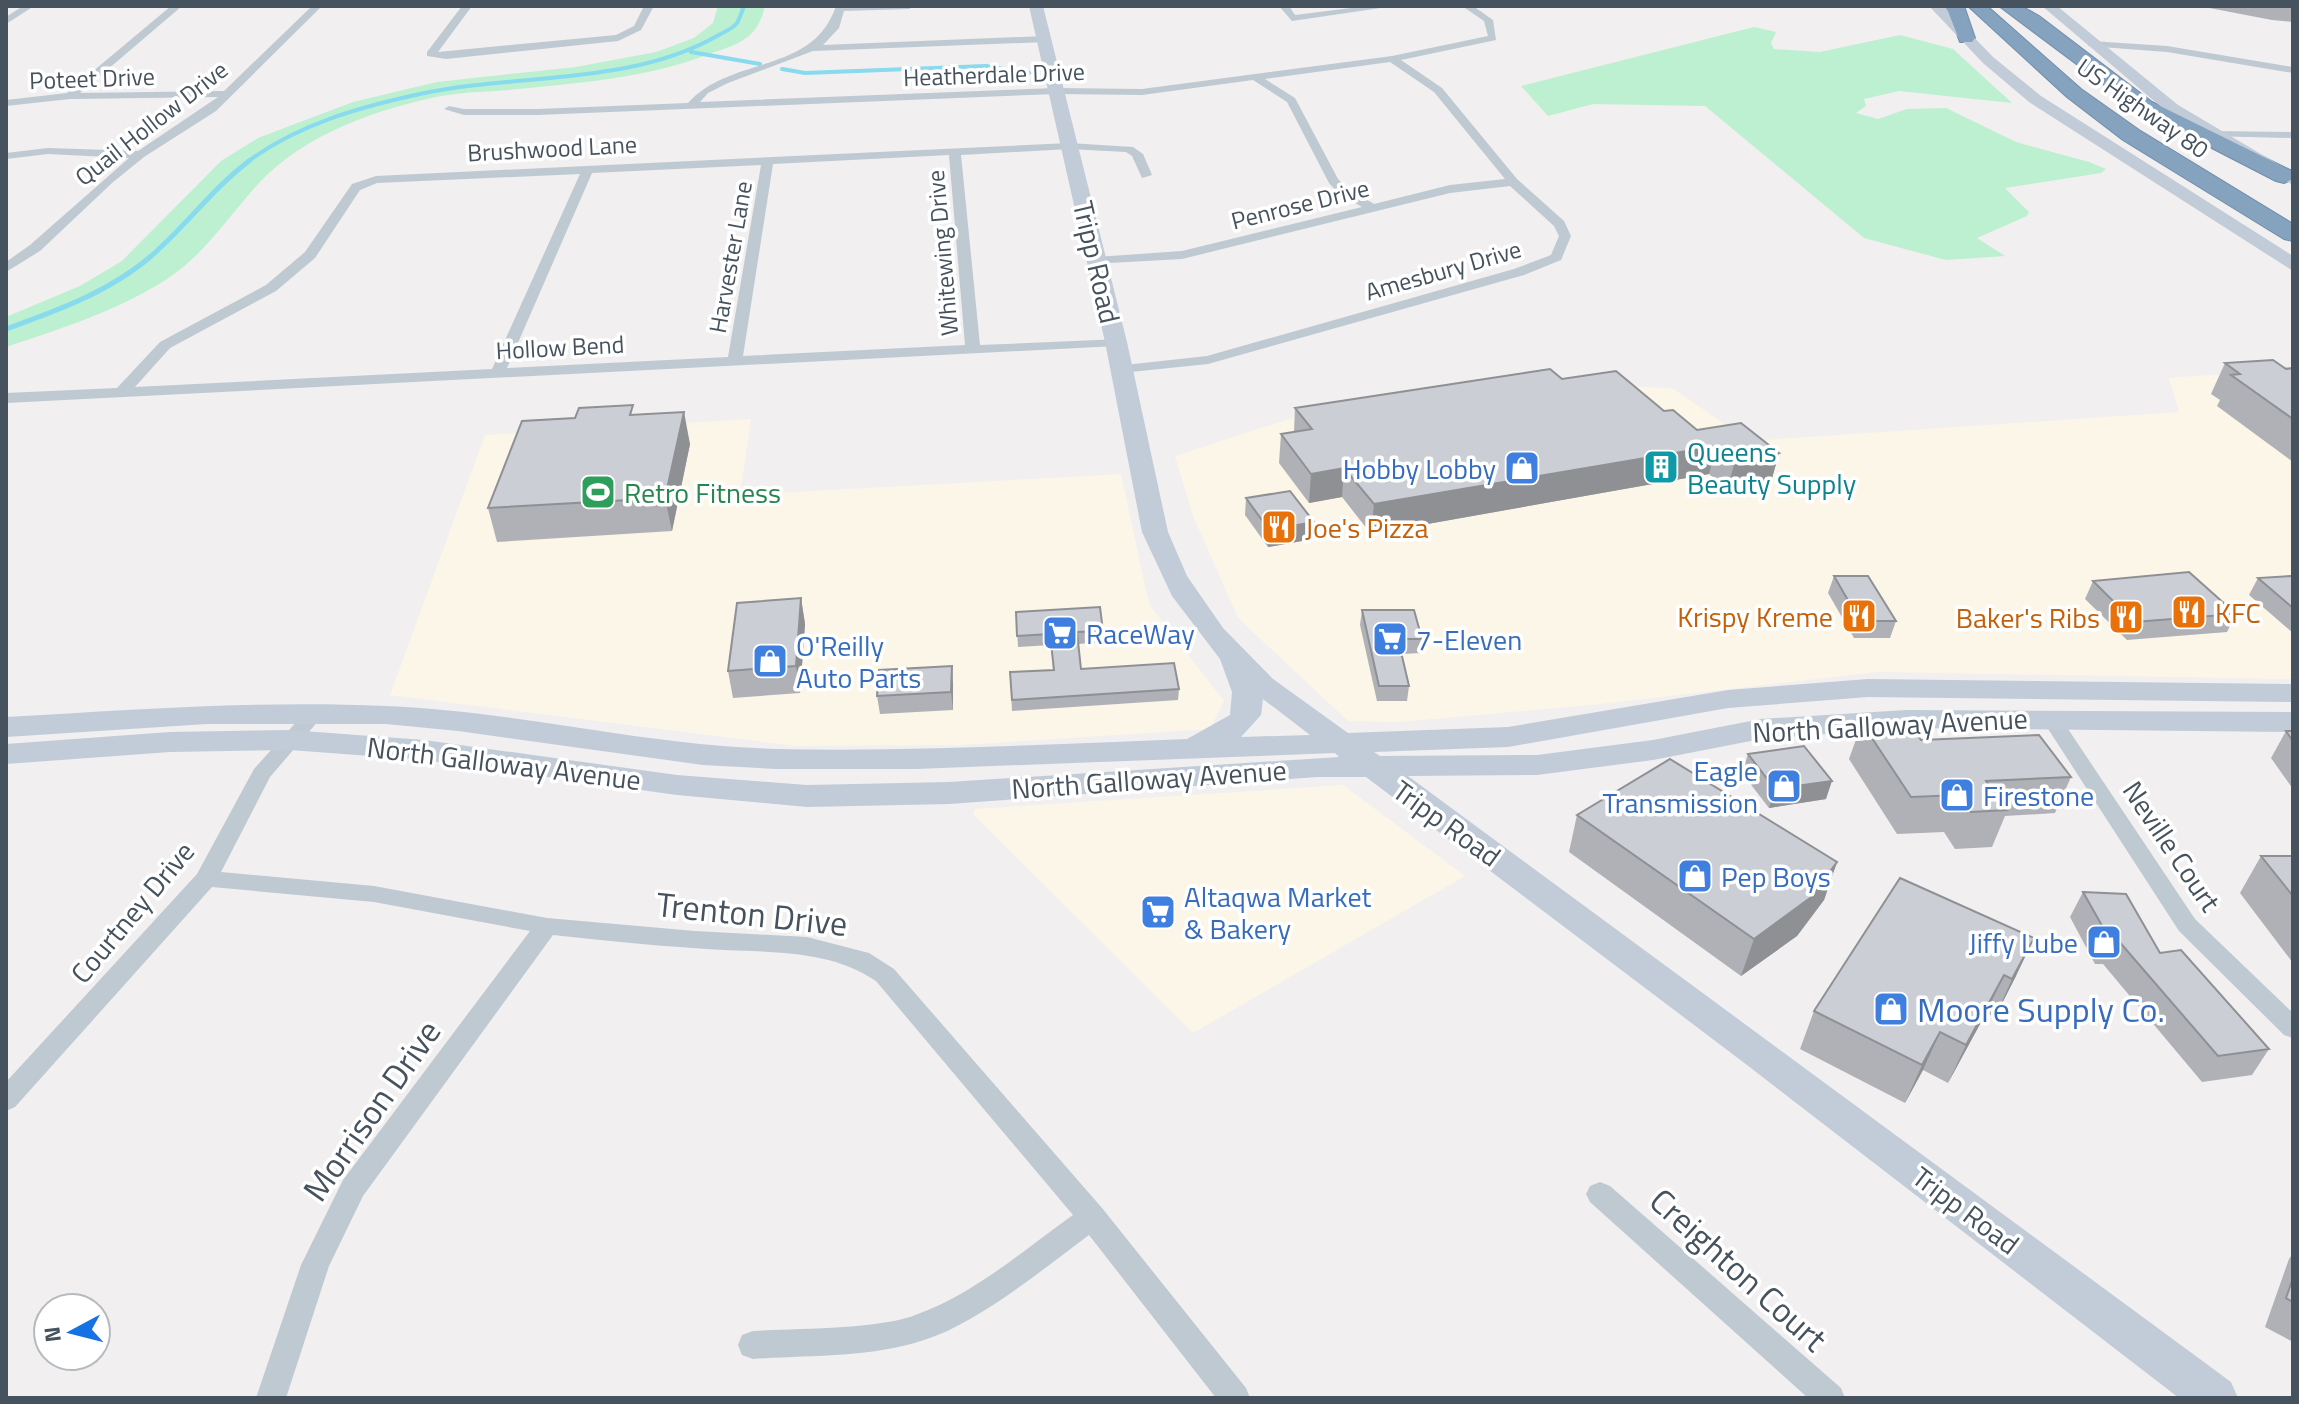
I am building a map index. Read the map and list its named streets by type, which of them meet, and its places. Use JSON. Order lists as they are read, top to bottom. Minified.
{"streets":{"highway":["US Highway 80"],"main road":["Tripp Road","North Galloway Avenue"],"street":["Heatherdale Drive","Poteet Drive","Quail Hollow Drive","Brushwood Lane","Penrose Drive","Whitewing Drive","Harvester Lane","Amesbury Drive","Hollow Bend","Neville Court","Courtney Drive","Trenton Drive","Morrison Drive","Creighton Court"]},"crossings":[["Heatherdale Drive","Tripp Road"],["Heatherdale Drive","Amesbury Drive"],["Poteet Drive","Quail Hollow Drive"],["Brushwood Lane","Whitewing Drive"],["Brushwood Lane","Harvester Lane"],["Brushwood Lane","Tripp Road"],["Brushwood Lane","Hollow Bend"],["Penrose Drive","Tripp Road"],["Penrose Drive","Amesbury Drive"],["Whitewing Drive","Hollow Bend"],["Harvester Lane","Hollow Bend"],["Tripp Road","Amesbury Drive"],["Tripp Road","Hollow Bend"],["Tripp Road","North Galloway Avenue"],["Amesbury Drive","Hollow Bend"],["North Galloway Avenue","Neville Court"],["North Galloway Avenue","Courtney Drive"],["Courtney Drive","Trenton Drive"],["Trenton Drive","Morrison Drive"]],"places":{"building":["Queens Beauty Supply"],"shop":["Hobby Lobby","O'Reilly Auto Parts","Eagle Transmission","Firestone","Pep Boys","Jiffy Lube","Moore Supply Co."],"sports":["Retro Fitness"],"restaurant":["Joe's Pizza","KFC","Krispy Kreme","Baker's Ribs"],"supermarket":["RaceWay","7-Eleven","Altaqwa Market & Bakery"]},"north":"left"}
